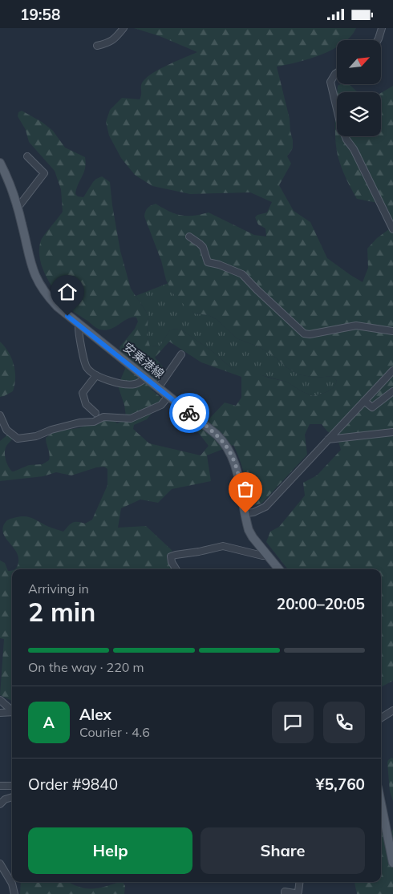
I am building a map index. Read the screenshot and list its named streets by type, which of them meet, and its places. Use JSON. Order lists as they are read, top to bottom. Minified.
{"streets":{"main road":["安乗港線"]},"north":"top right","page":{"status":"19:58","heading":["2 min","Arriving in","20:00–20:05"],"panel":["Alex","Courier · 4.6","Order #9840","¥5,760"],"bar":"On the way · 220 m","round":"A","buttons":["Help","Share"]}}
